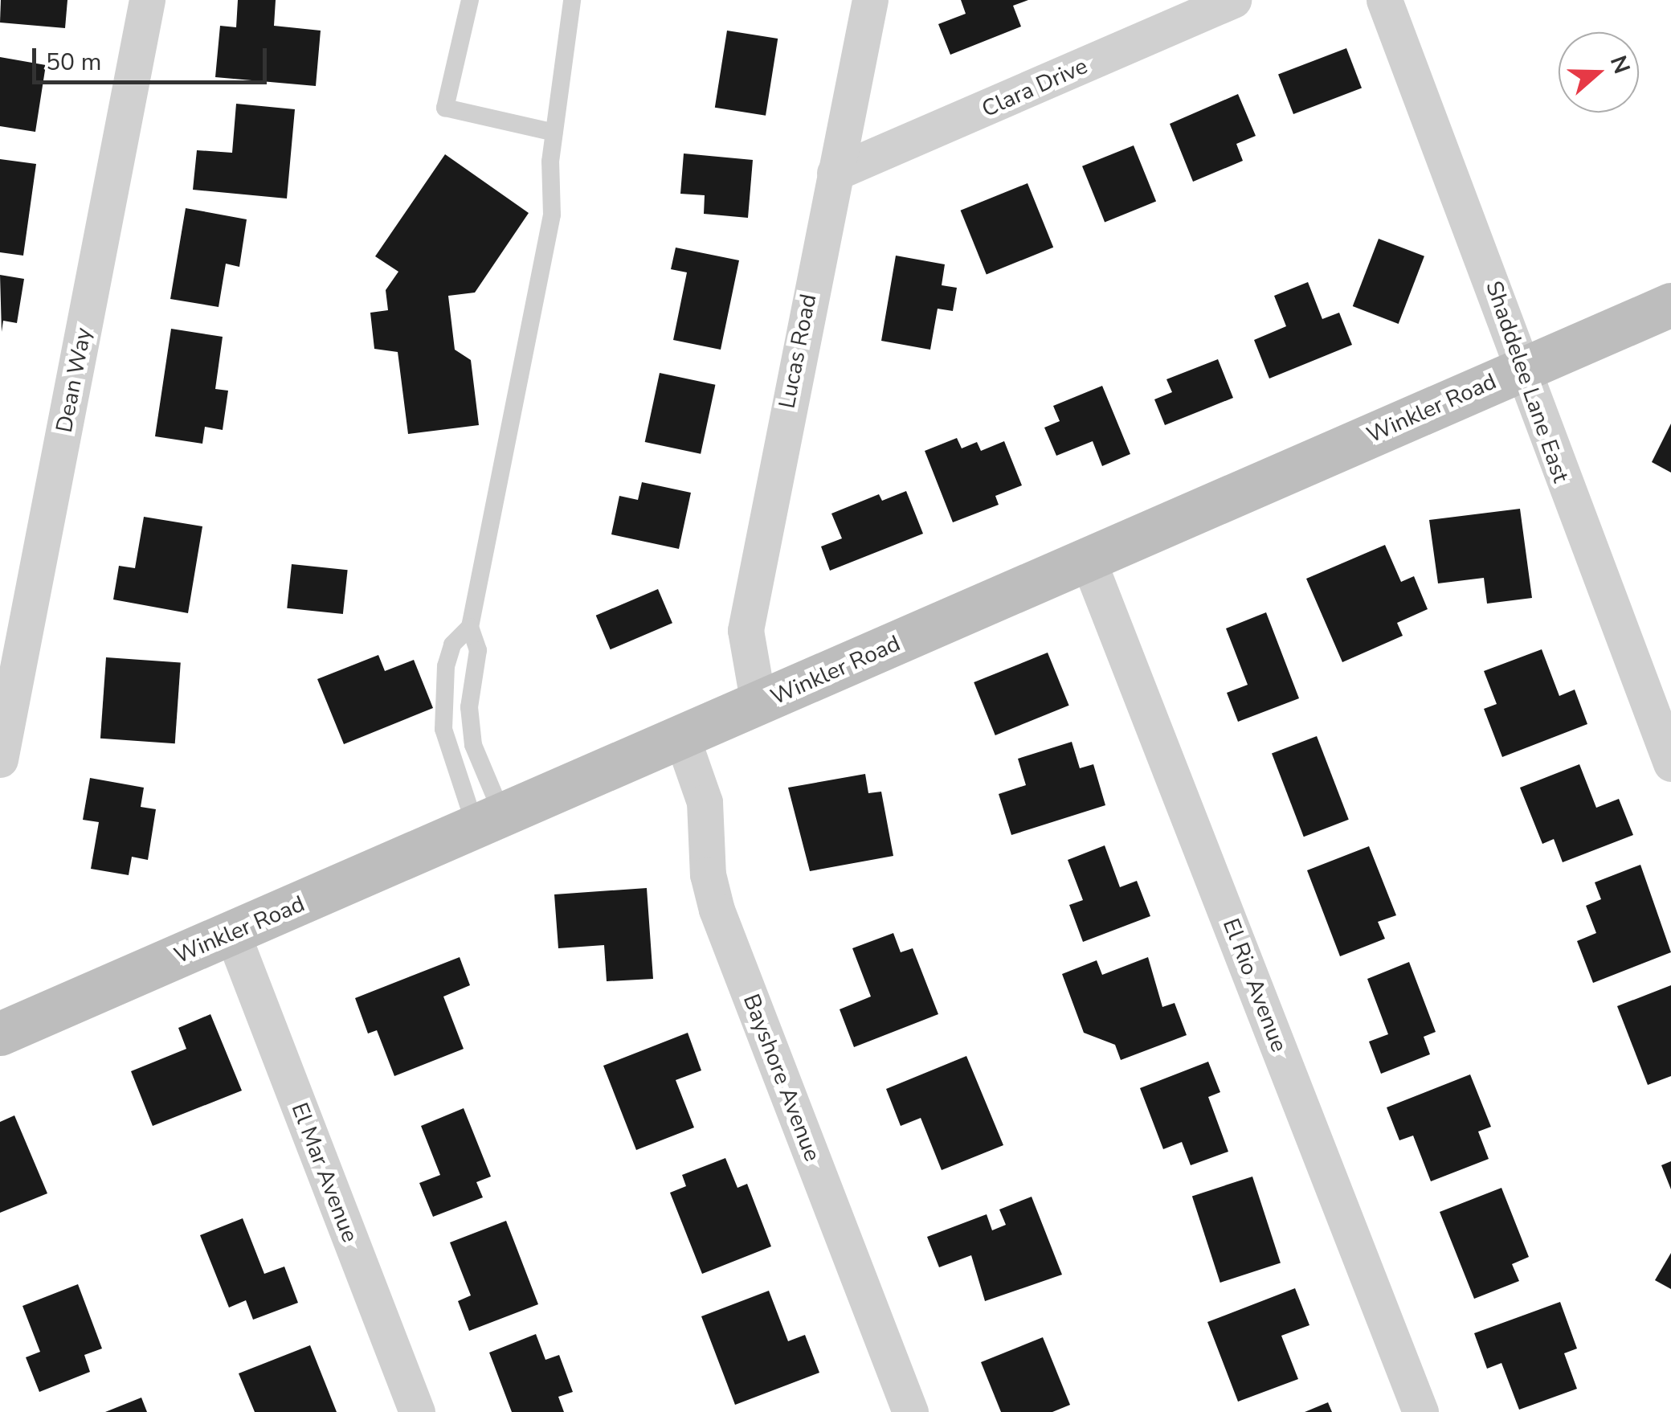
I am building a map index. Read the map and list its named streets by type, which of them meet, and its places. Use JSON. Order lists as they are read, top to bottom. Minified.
{"streets":{"street":["Clara Drive","Lucas Road","Dean Way","Shaddelee Lane East","Winkler Road","El Rio Avenue","Bayshore Avenue","El Mar Avenue"]},"crossings":[["Clara Drive","Lucas Road"],["Lucas Road","Winkler Road"],["Shaddelee Lane East","Winkler Road"],["Winkler Road","El Rio Avenue"],["Winkler Road","Bayshore Avenue"],["Winkler Road","El Mar Avenue"]],"scale_bar":"50 m","north":"right"}
